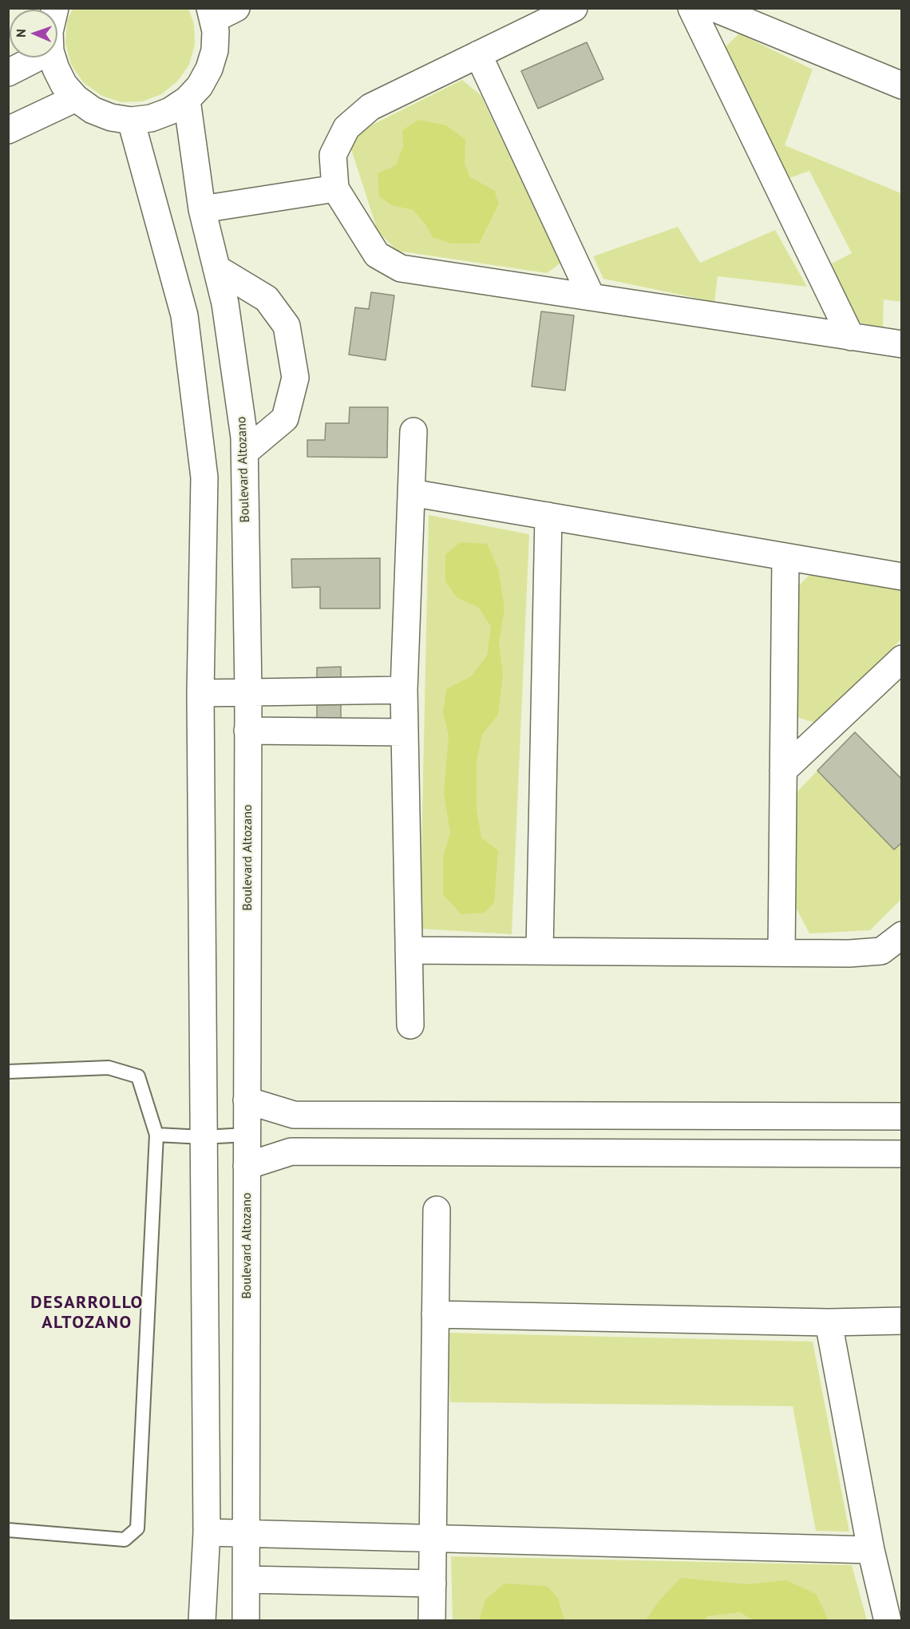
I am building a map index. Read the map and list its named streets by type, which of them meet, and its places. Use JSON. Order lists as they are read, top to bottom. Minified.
{"streets":{"street":["Boulevard Altozano"]},"districts":["DESARROLLO ALTOZANO"],"north":"left"}
